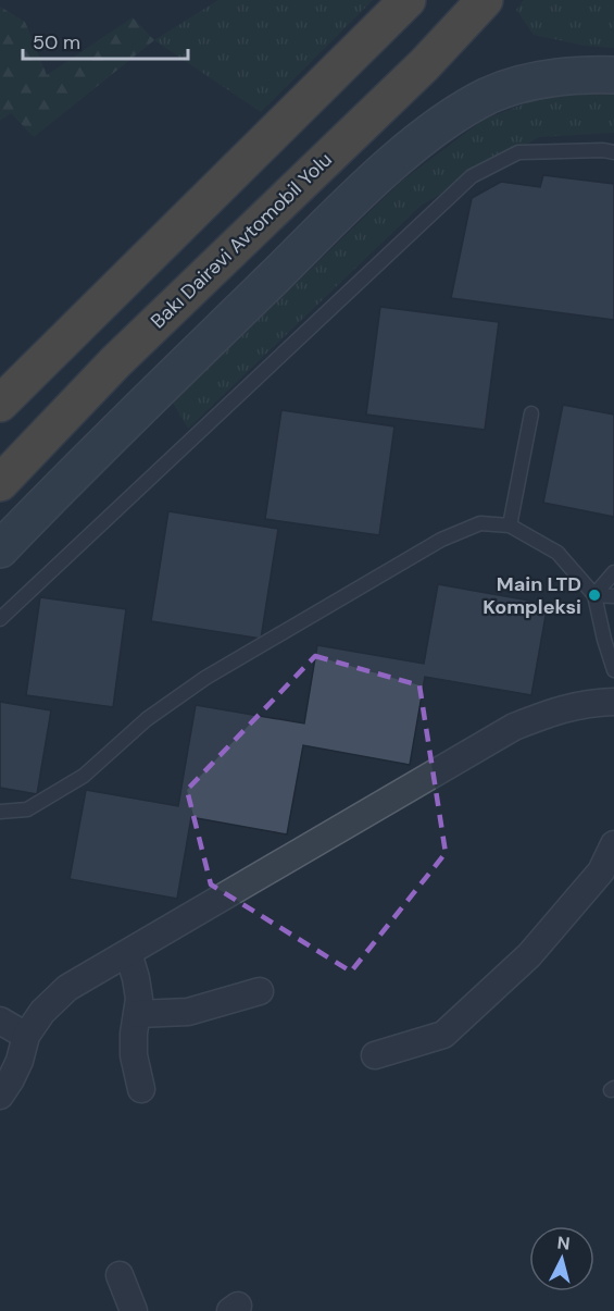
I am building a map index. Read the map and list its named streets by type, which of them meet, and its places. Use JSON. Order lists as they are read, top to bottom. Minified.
{"streets":{"highway":["Bakı Dairəvi Avtomobil Yolu"]},"places":["Main LTD Kompleksi"],"scale_bar":"50 m","north":"top"}
